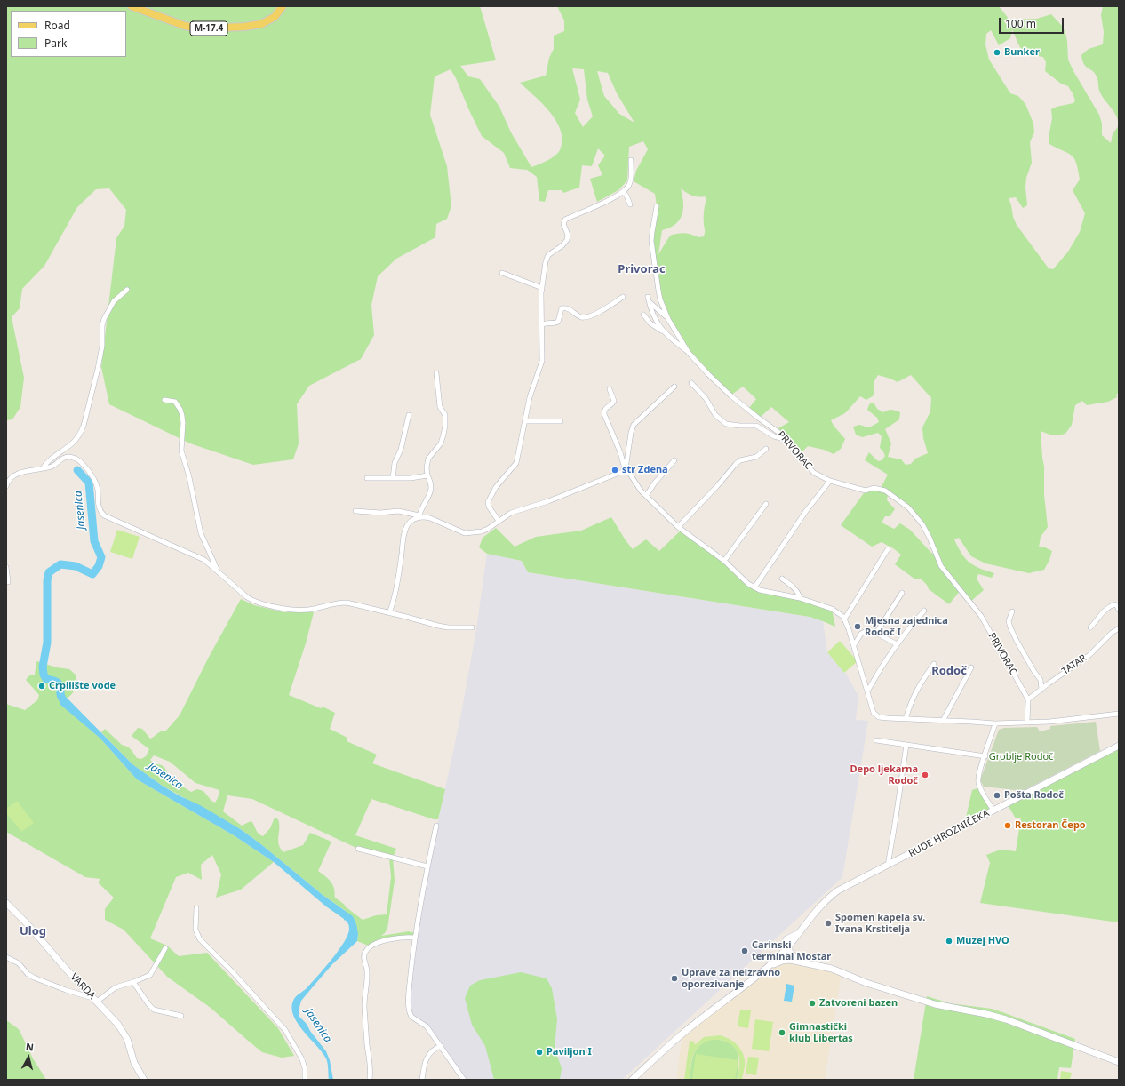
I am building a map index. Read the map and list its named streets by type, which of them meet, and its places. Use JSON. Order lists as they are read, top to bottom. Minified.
{"streets":{"main road":["M-17.4"],"street":["PRIVORAC","TATAR","RUDE HROZNIČEKA","VARDA"]},"crossings":[["PRIVORAC","TATAR"]],"districts":["Privorac","Rodoč","Ulog"],"water":["Jasenica"],"parks":["Groblje Rodoč"],"places":["Bunker","str Zdena","Mjesna zajednica Rodoč I","Crpilište vode","Depo ljekarna Rodoč","Pošta Rodoč","Restoran Čepo","Spomen kapela sv. Ivana Krstitelja","Muzej HVO","Carinski terminal Mostar","Uprave za neizravno oporezivanje","Zatvoreni bazen","Gimnastički klub Libertas","Paviljon I"],"legend":["Road","Park"],"scale_bar":"100 m","north":"top"}
